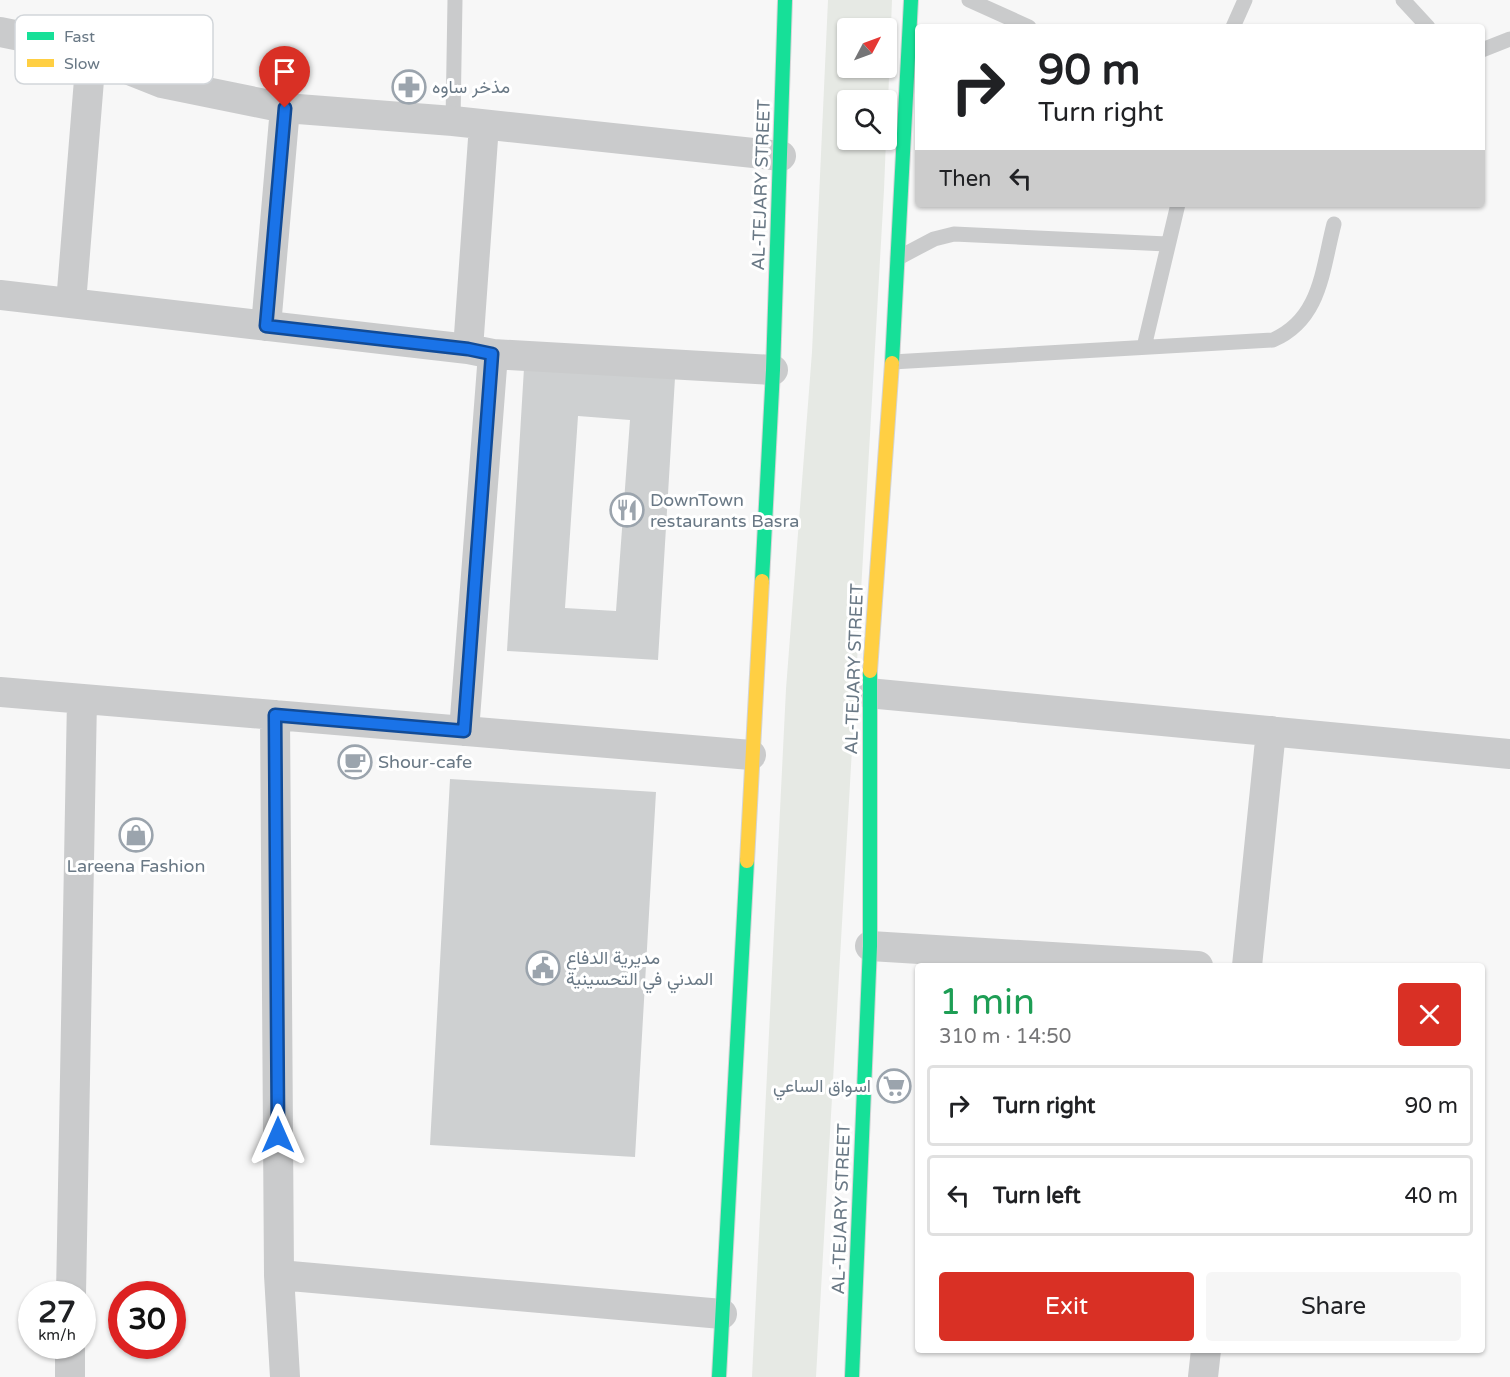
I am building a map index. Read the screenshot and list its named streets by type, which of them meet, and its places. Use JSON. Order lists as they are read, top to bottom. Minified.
{"streets":{"main road":["AL-TEJARY STREET"]},"places":{"pharmacy":["مذخر ساوه"],"restaurant":["DownTown restaurants Basra"],"cafe":["Shour-cafe"],"shop":["Lareena Fashion"],"public building":["مديرية الدفاع المدني في التحسينية"],"supermarket":["اسواق الساعي"]},"legend":["Fast","Slow"],"north":"top right","page":{"turn":["90 m","Turn right"],"then":"Then","heading":["1 min","310 m · 14:50"],"list":[{"name":"Turn right","value":"90 m"},{"name":"Turn left","value":"40 m"}],"buttons":["Exit","Share"],"speed":"27 km/h","limit":"30"}}
